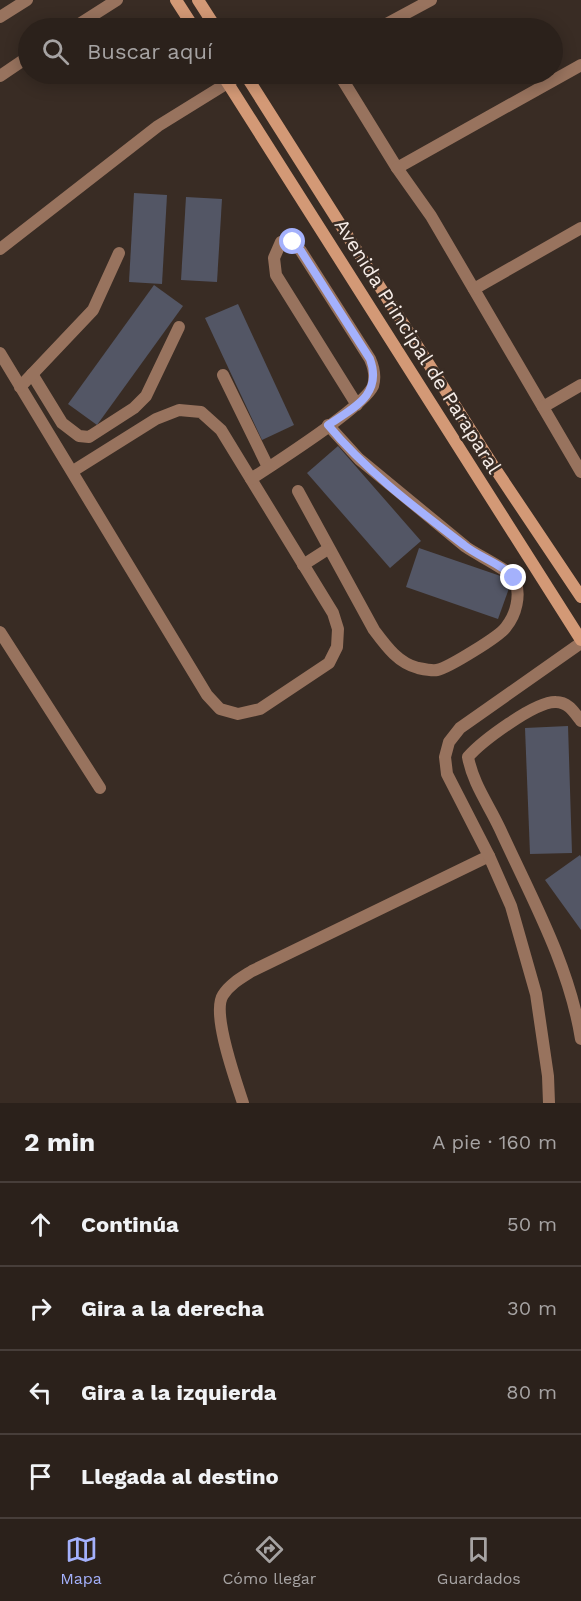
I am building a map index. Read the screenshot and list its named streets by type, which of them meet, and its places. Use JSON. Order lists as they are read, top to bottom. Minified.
{"streets":{"street":["Avenida Principal de Paraparal"]},"page":{"search":"Buscar aquí","heading":["2 min","A pie · 160 m"],"list":[["Continúa","50 m"],["Gira a la derecha","30 m"],["Gira a la izquierda","80 m"],"Llegada al destino"],"nav":["Mapa","Cómo llegar","Guardados"]}}
